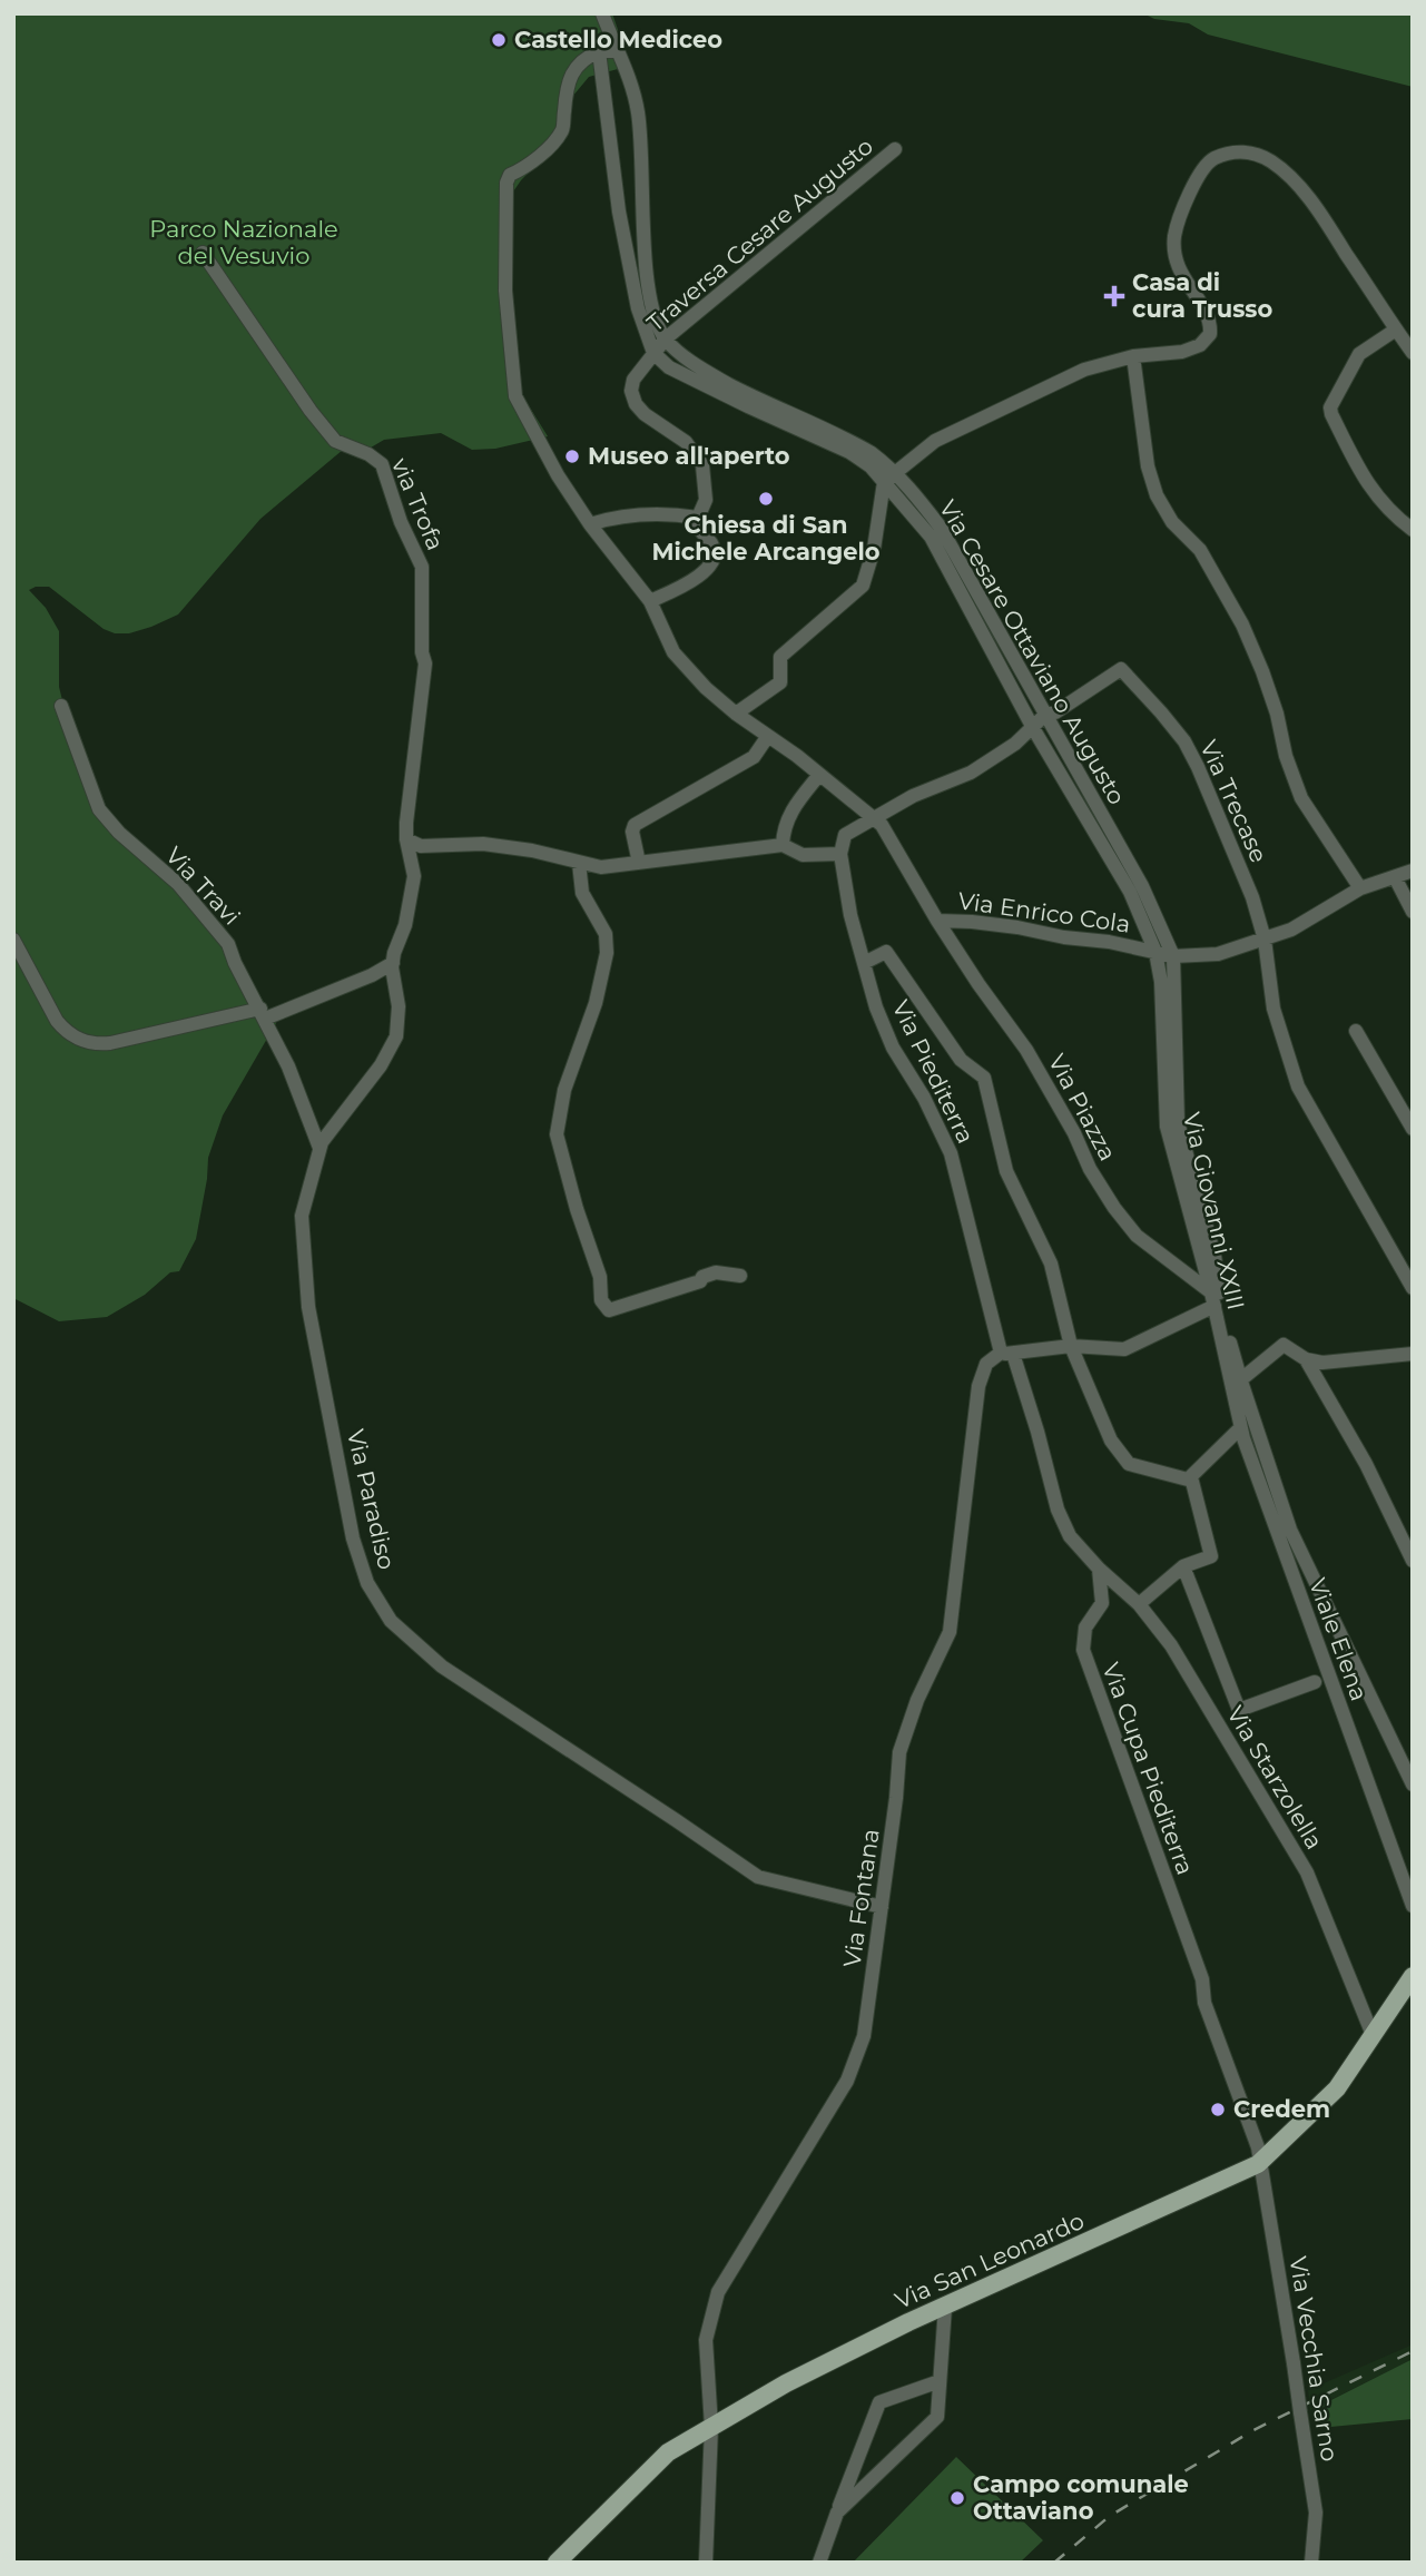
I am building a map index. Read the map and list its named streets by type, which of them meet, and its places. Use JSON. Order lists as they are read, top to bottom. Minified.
{"streets":{"main road":["Via San Leonardo"],"street":["Traversa Cesare Augusto","via Trofa","Via Cesare Ottaviano Augusto","Via Trecase","Via Travi","Via Enrico Cola","Via Piediterra","Via Piazza","Via Giovanni XXIII","Via Paradiso","Viale Elena","Via Cupa Piediterra","Via Starzolella","Via Fontana","Via Vecchia Sarno"]},"crossings":[["Traversa Cesare Augusto","Via Cesare Ottaviano Augusto"],["via Trofa","Via Paradiso"],["Via Cesare Ottaviano Augusto","Via Trecase"],["Via Cesare Ottaviano Augusto","Via Enrico Cola"],["Via Cesare Ottaviano Augusto","Via Giovanni XXIII"],["Via Trecase","Via Enrico Cola"],["Via Travi","Via Paradiso"],["Via Enrico Cola","Via Piazza"],["Via Enrico Cola","Via Giovanni XXIII"],["Via Piediterra","Via Fontana"],["Via Piazza","Via Giovanni XXIII"],["Via Giovanni XXIII","Viale Elena"],["Via Paradiso","Via Fontana"],["Via Cupa Piediterra","Via Starzolella"],["Via Cupa Piediterra","Via San Leonardo"],["Via Cupa Piediterra","Via Vecchia Sarno"],["Via Starzolella","Via San Leonardo"],["Via Fontana","Via San Leonardo"],["Via San Leonardo","Via Vecchia Sarno"]],"parks":["Parco Nazionale del Vesuvio"],"places":{"other":["Castello Mediceo","Museo all'aperto","Chiesa di San Michele Arcangelo","Credem","Campo comunale Ottaviano"],"health":["Casa di cura Trusso"]}}
